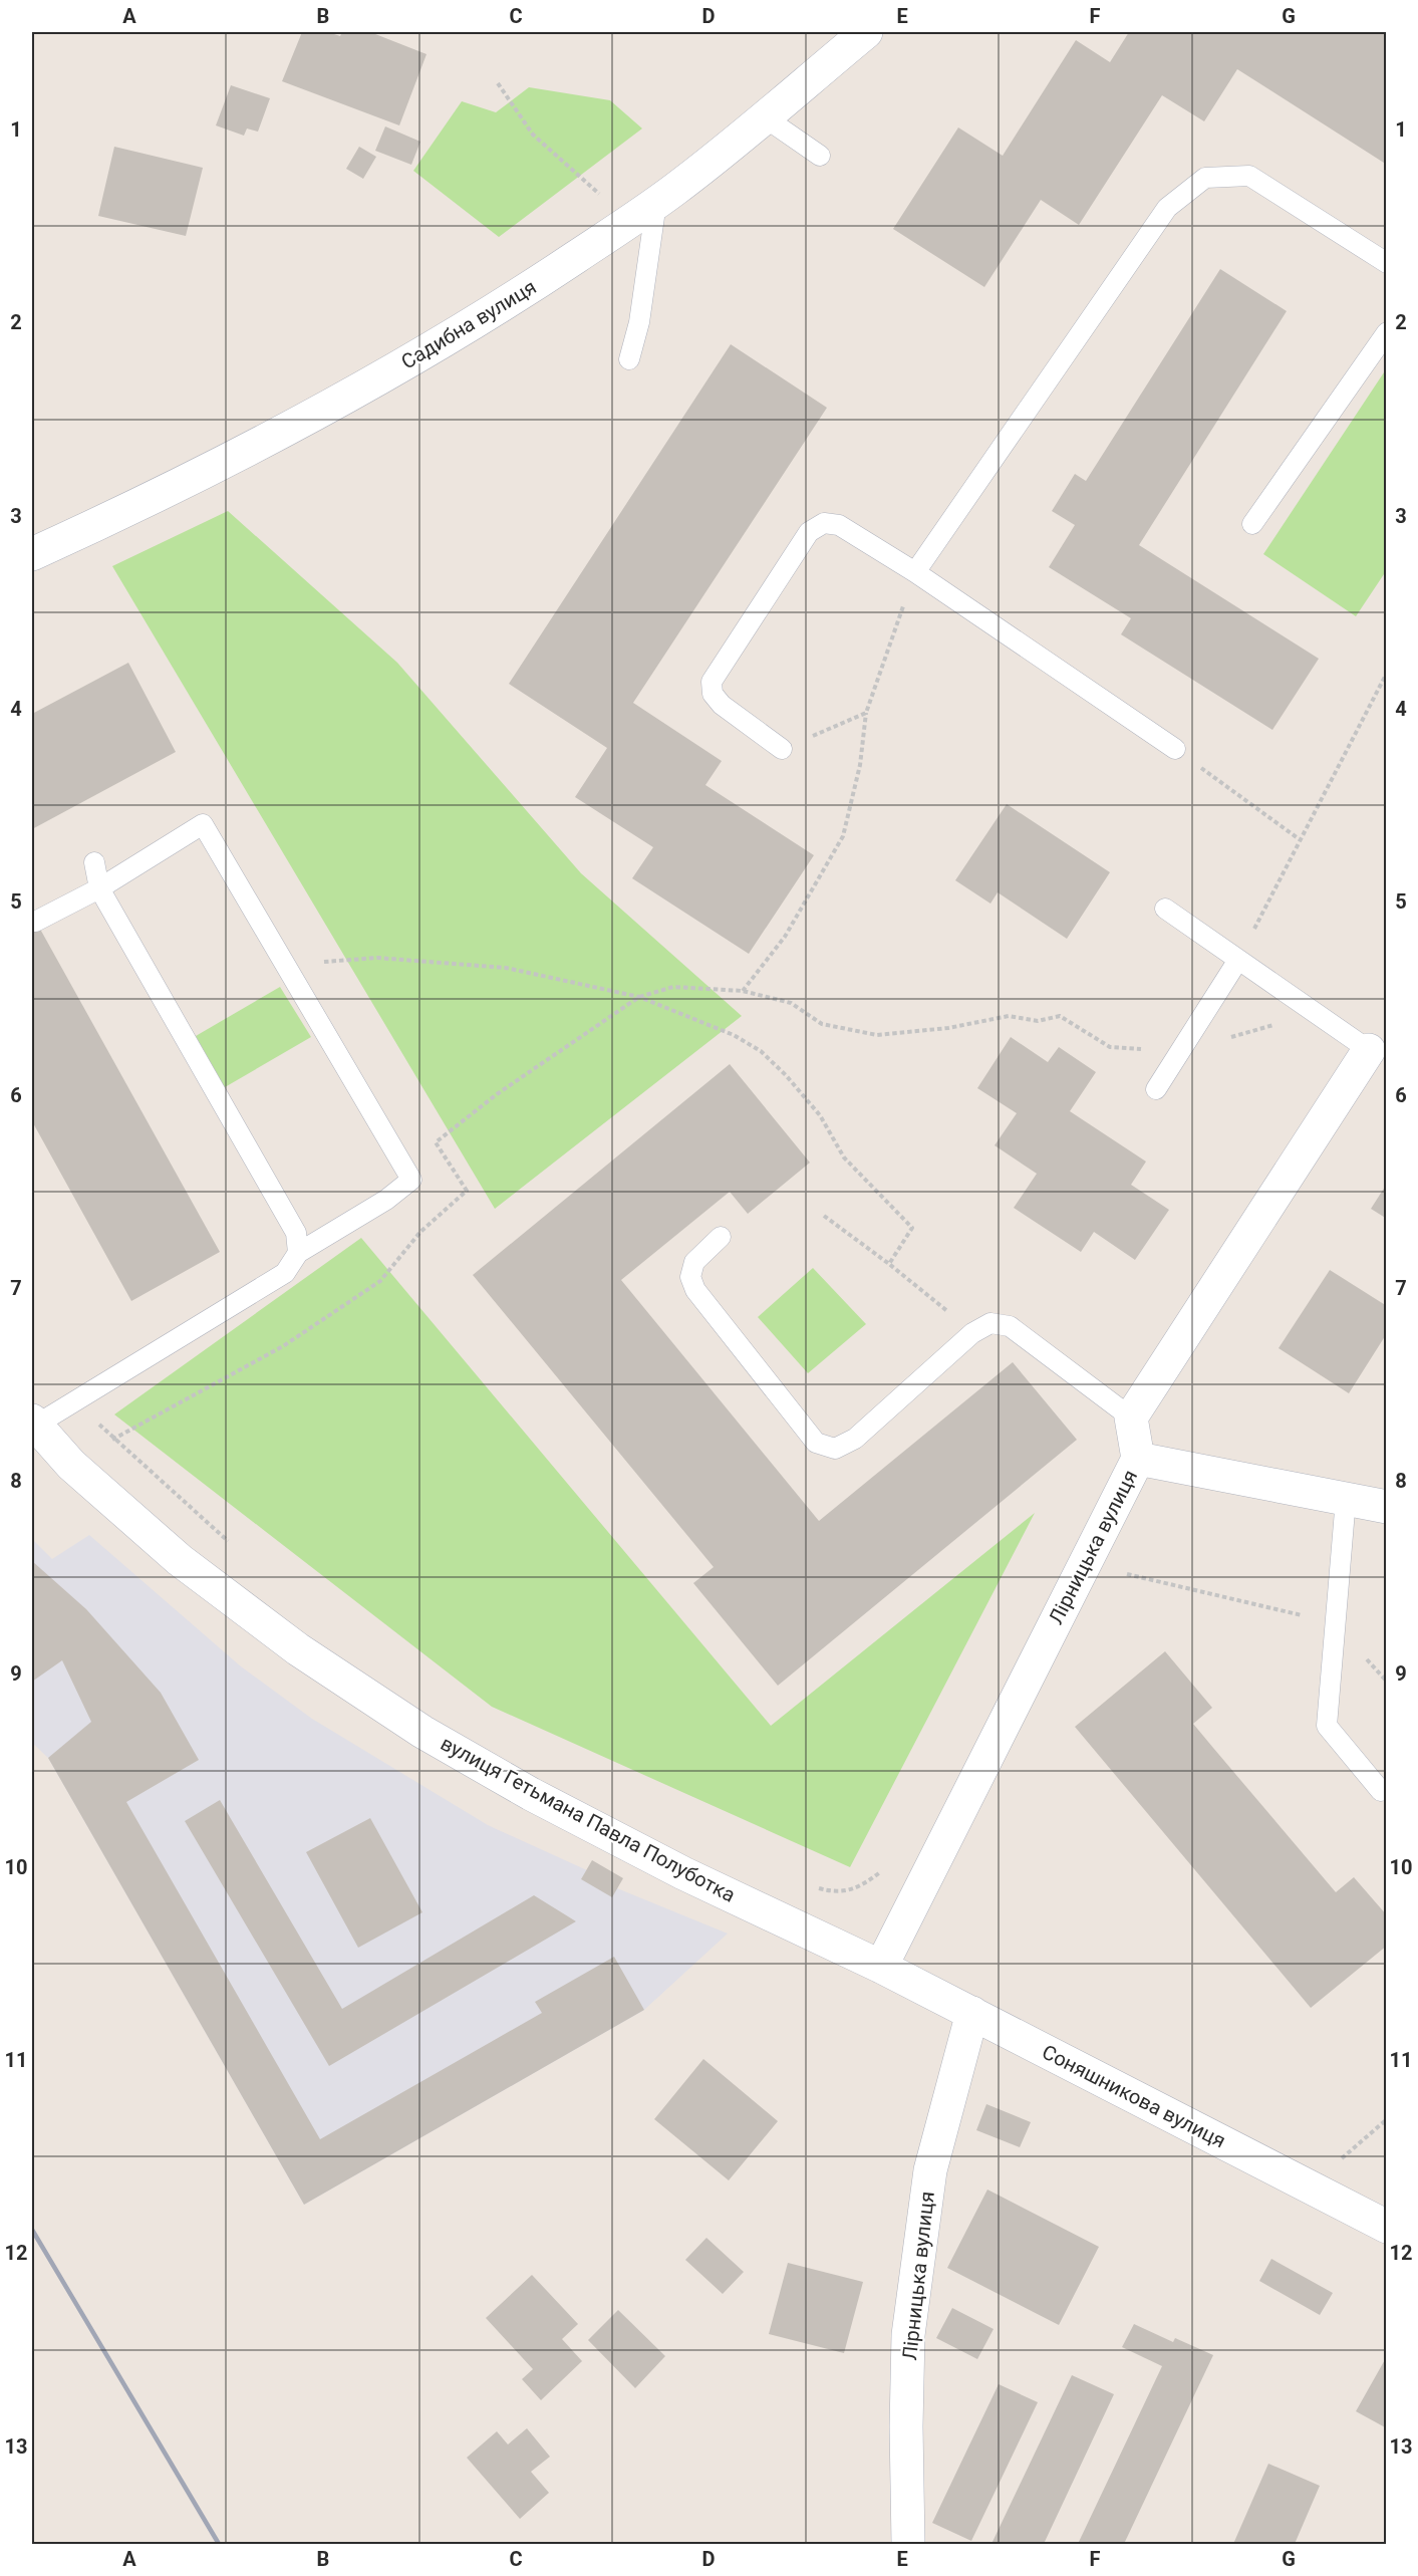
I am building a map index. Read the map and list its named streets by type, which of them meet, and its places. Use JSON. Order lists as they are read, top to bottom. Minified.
{"streets":{"street":["Садибна вулиця","Лірницька вулиця","вулиця Гетьмана Павла Полуботка","Соняшникова вулиця"]},"crossings":[["Лірницька вулиця","вулиця Гетьмана Павла Полуботка"],["Лірницька вулиця","Соняшникова вулиця"],["вулиця Гетьмана Павла Полуботка","Соняшникова вулиця"]],"grid":{"columns":["A","B","C","D","E","F","G"],"rows":["1","2","3","4","5","6","7","8","9","10","11","12","13"]}}
